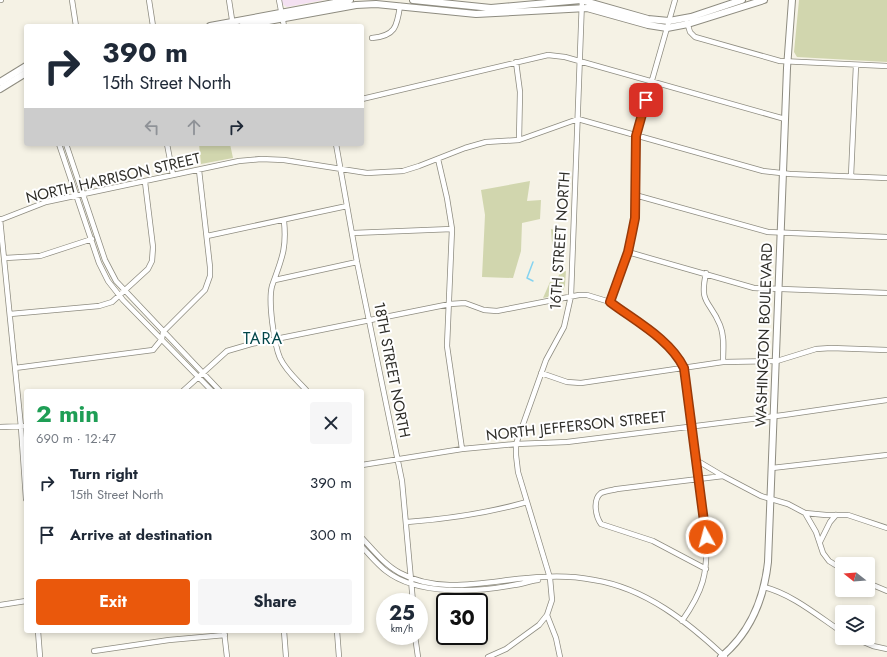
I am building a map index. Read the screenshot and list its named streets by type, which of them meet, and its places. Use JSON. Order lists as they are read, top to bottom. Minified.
{"streets":{"main road":["WASHINGTON BOULEVARD"],"street":["NORTH HARRISON STREET","16TH STREET NORTH","18TH STREET NORTH","NORTH JEFFERSON STREET"]},"crossings":[["NORTH HARRISON STREET","16TH STREET NORTH"],["NORTH HARRISON STREET","18TH STREET NORTH"],["16TH STREET NORTH","NORTH JEFFERSON STREET"],["WASHINGTON BOULEVARD","NORTH JEFFERSON STREET"],["18TH STREET NORTH","NORTH JEFFERSON STREET"]],"districts":["TARA"],"north":"left","page":{"turn":["390 m","15th Street North"],"heading":["2 min","690 m · 12:47"],"list":[{"name":"Turn right","note":"15th Street North","value":"390 m"},{"name":"Arrive at destination","value":"300 m"}],"buttons":["Exit","Share"],"speed":"25 km/h","limit":"30"}}
